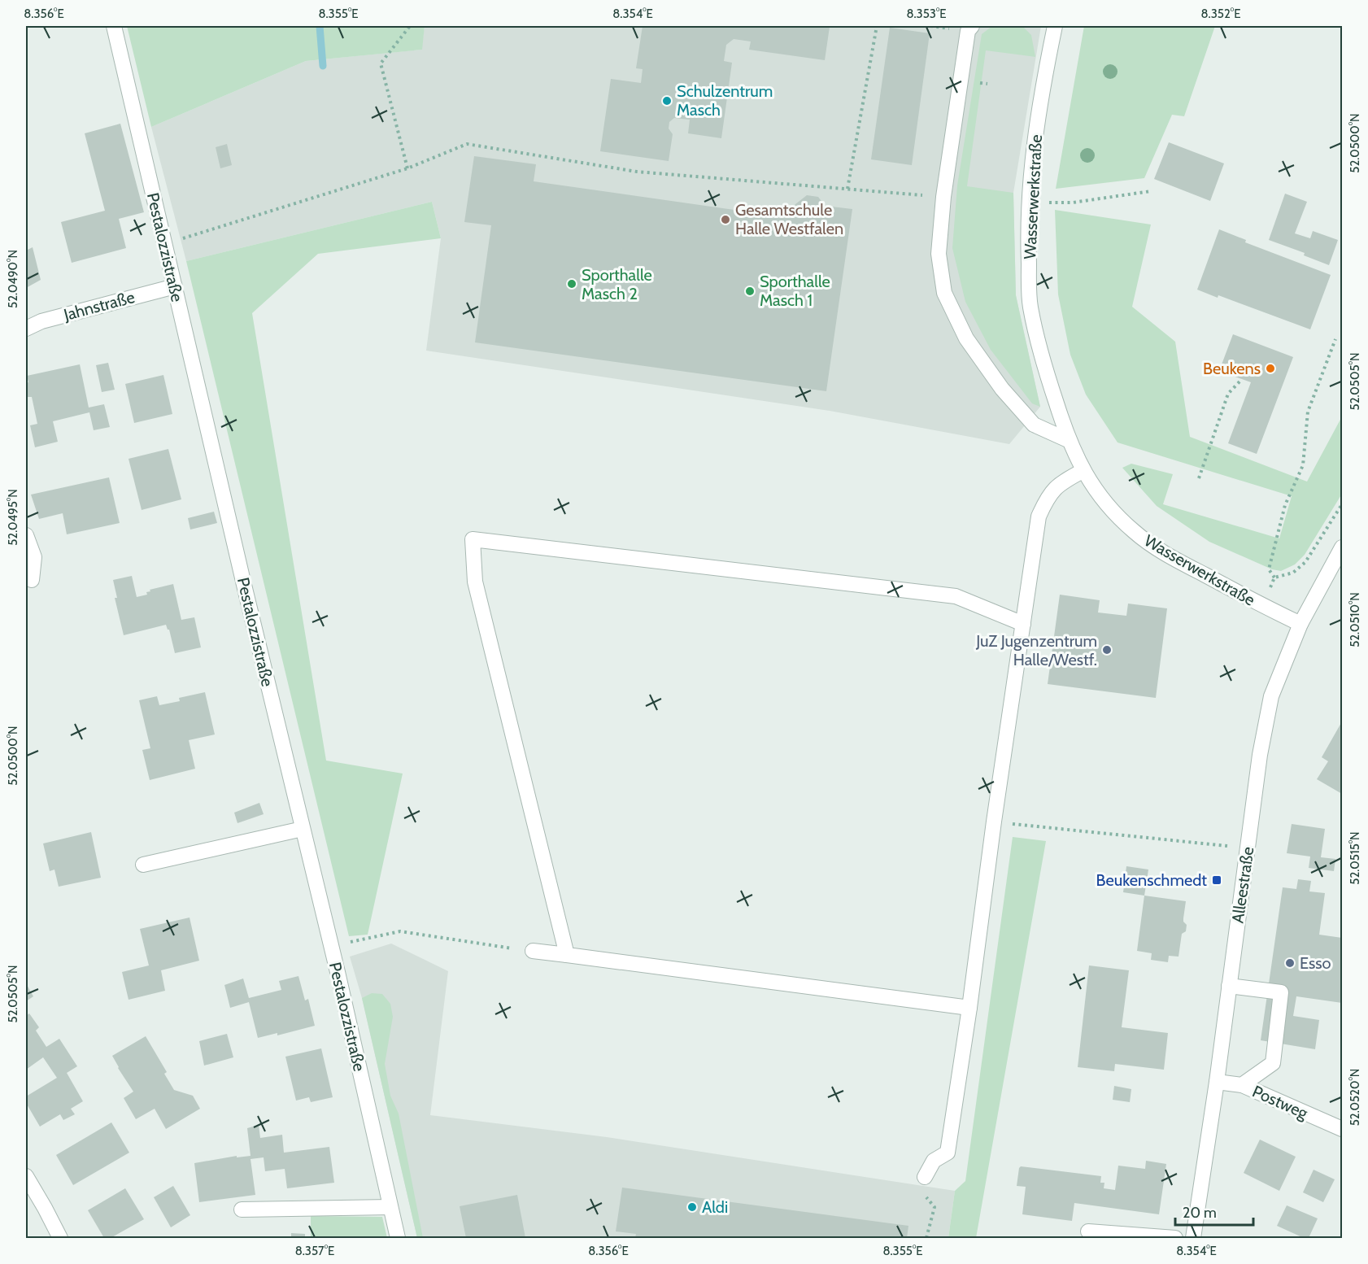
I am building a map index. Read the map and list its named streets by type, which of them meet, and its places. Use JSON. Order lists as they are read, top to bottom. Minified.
{"streets":{"street":["Wasserwerkstraße","Pestalozzistraße","Jahnstraße","Alleestraße","Postweg"]},"crossings":[["Wasserwerkstraße","Alleestraße"],["Pestalozzistraße","Jahnstraße"],["Alleestraße","Postweg"]],"places":{"other":["Schulzentrum Masch","Gesamtschule Halle Westfalen","Sporthalle Masch 2","Sporthalle Masch 1","Beukens","JuZ Jugenzentrum Halle/Westf.","Esso","Aldi"],"transit":["Beukenschmedt"]},"scale_bar":"20 m","coordinates":["8.356°E","8.355°E","8.354°E","8.353°E","8.352°E","52.0500°N","52.0490°N","52.0505°N","52.0495°N","52.0510°N","52.0515°N","52.0520°N","8.357°E"]}
